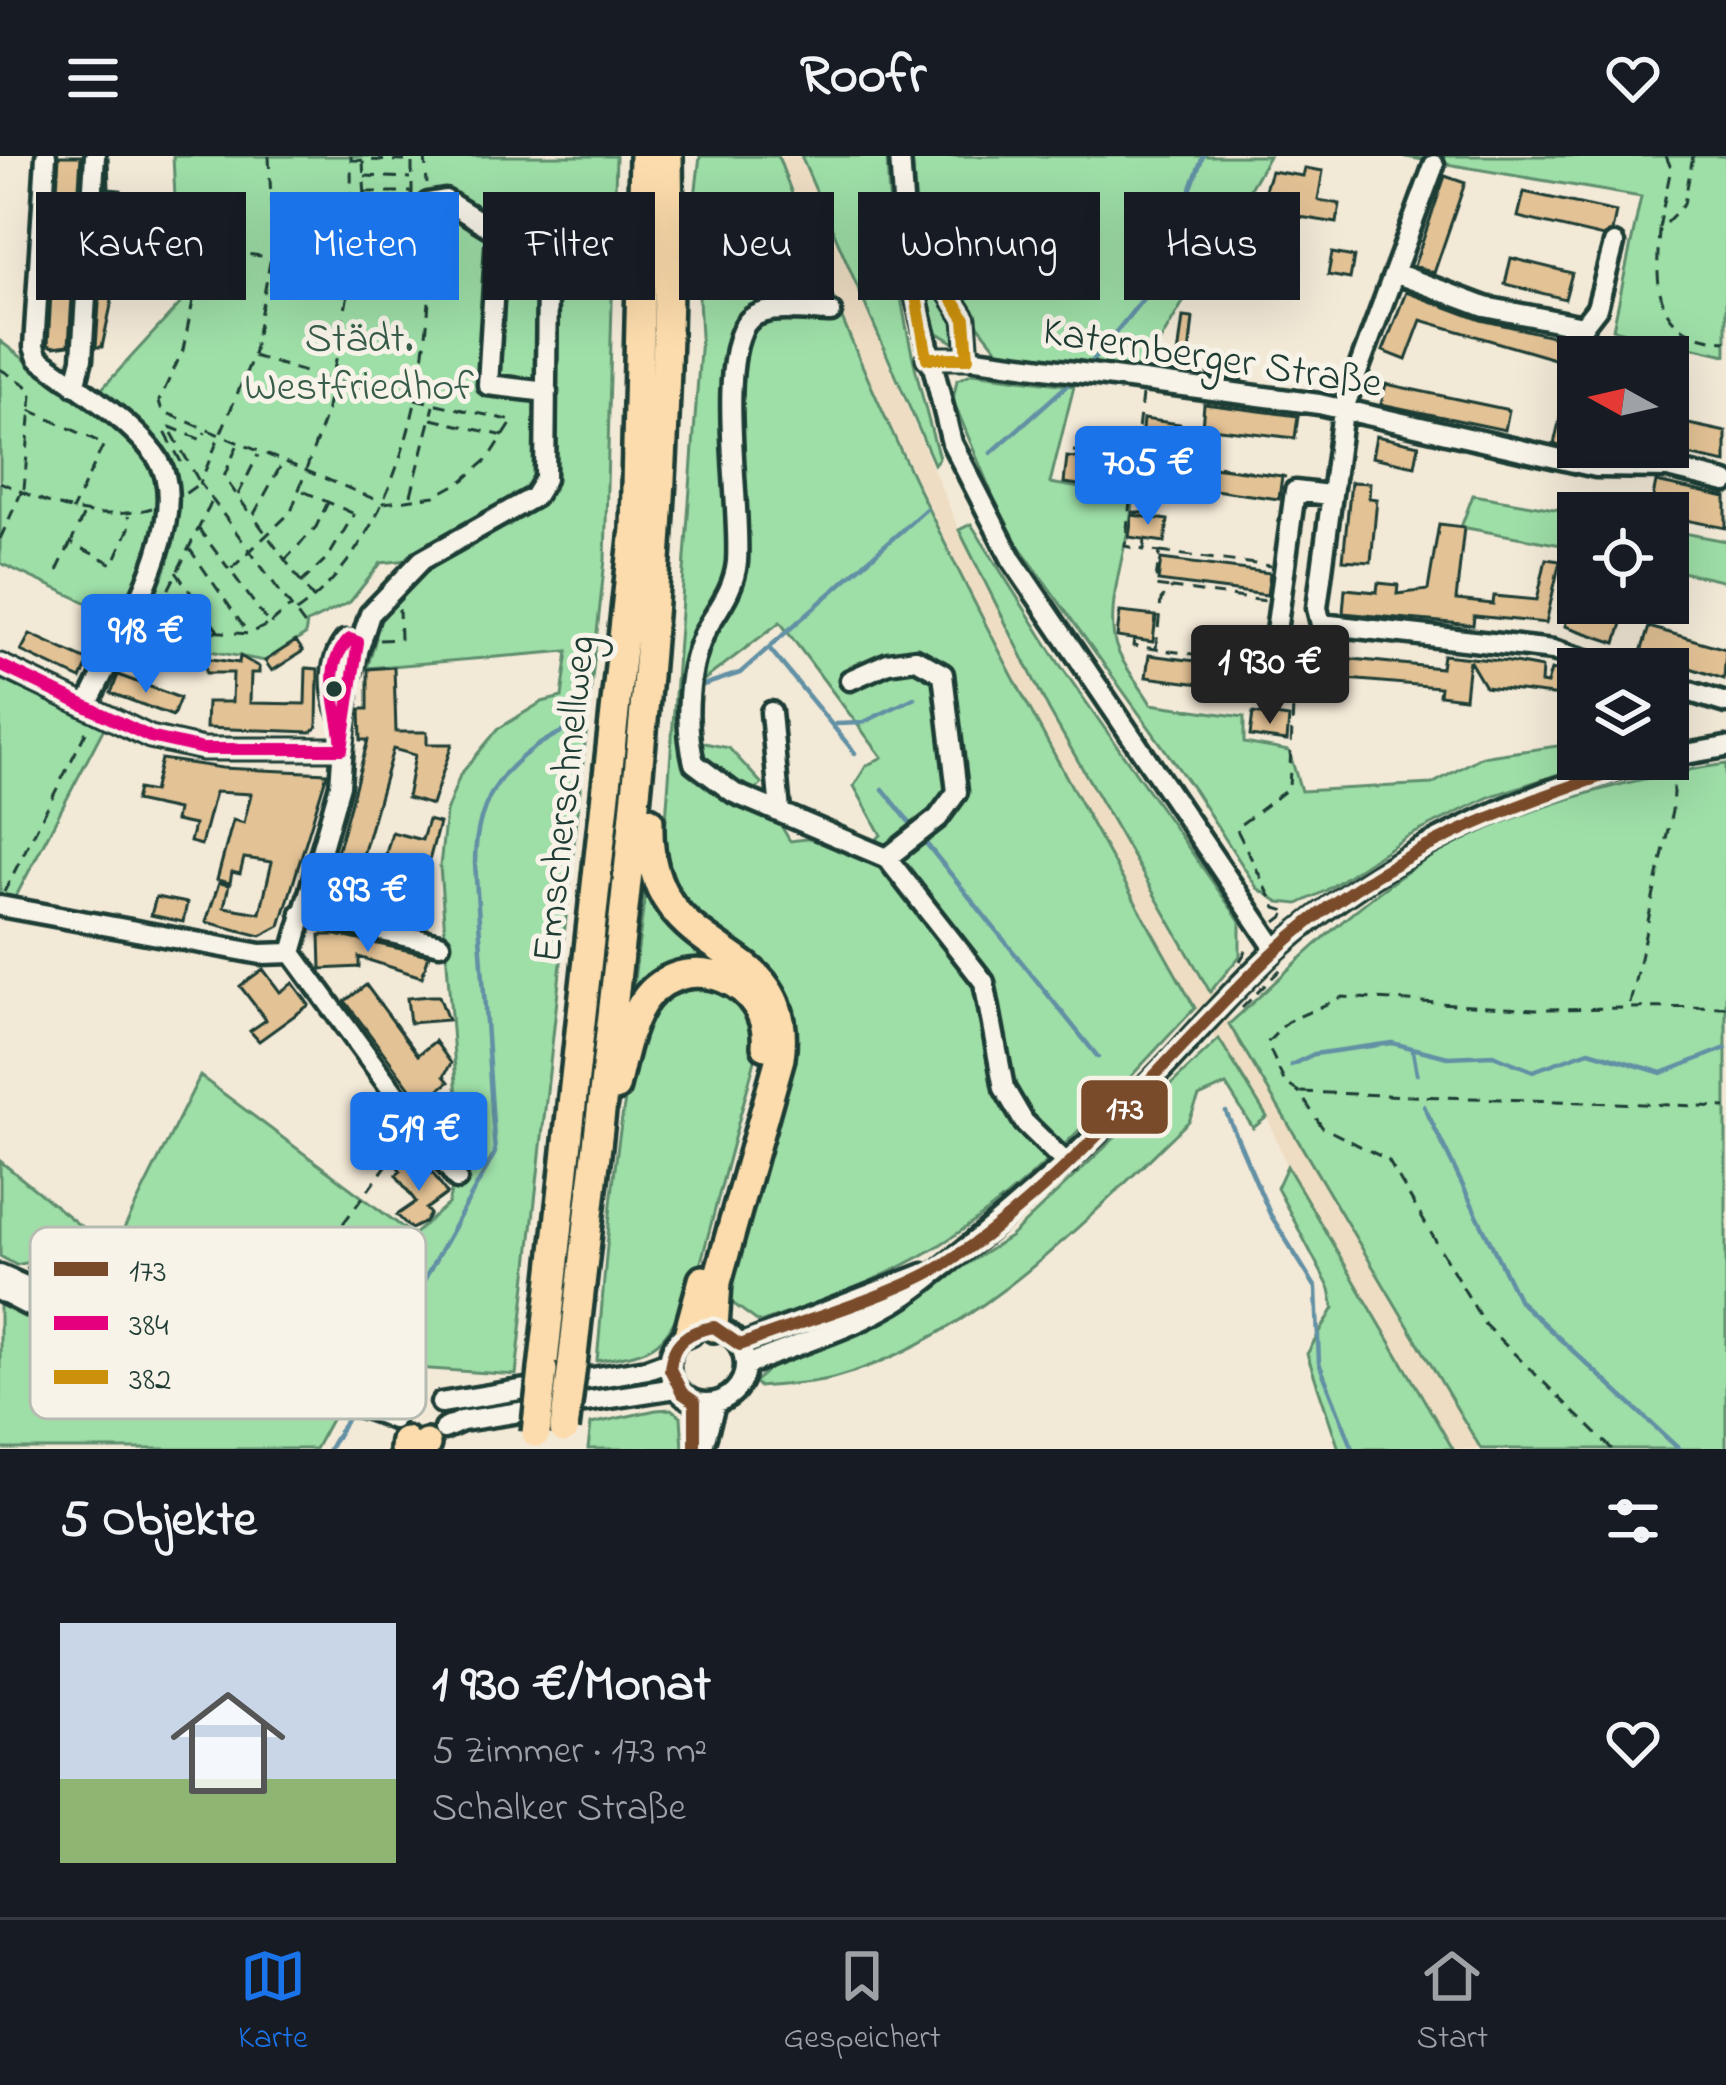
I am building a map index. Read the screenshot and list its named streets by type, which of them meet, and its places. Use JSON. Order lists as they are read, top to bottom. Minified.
{"streets":{"highway":["Emscherschnellweg"],"street":["Katernberger Straße"]},"parks":["Städt. Westfriedhof"],"lines":["transit line 382","transit line 384","transit line 173"],"legend":["173","384","382"],"north":"left","page":{"header":"Roofr","chip":["Kaufen","Mieten","Filter","Neu","Wohnung","Haus"],"price":["705 €","918 €","1 930 €","893 €","519 €"],"heading":"5 Objekte","list":[{"name":"1 930 €/Monat","note":"5 Zimmer · 173 m² · Schalker Straße"}],"tabs":["Karte","Gespeichert","Start"]}}
